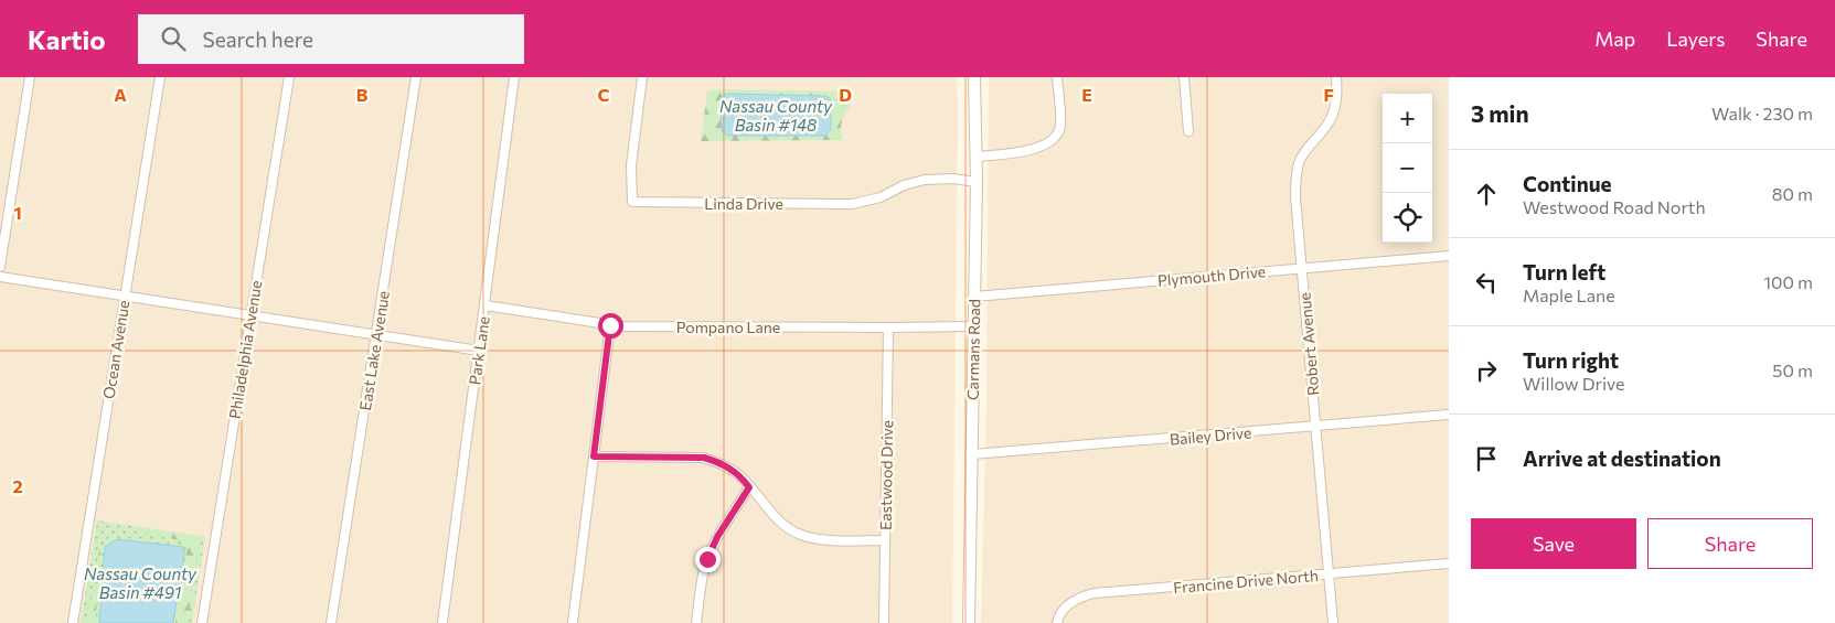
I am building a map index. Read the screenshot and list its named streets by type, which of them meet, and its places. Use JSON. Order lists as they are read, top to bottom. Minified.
{"streets":{"street":["Linda Drive","Plymouth Drive","Pompano Lane","Robert Avenue","Ocean Avenue","Philadelphia Avenue","Carmans Road","East Lake Avenue","Park Lane","Bailey Drive","Eastwood Drive","Francine Drive North"]},"crossings":[["Linda Drive","Carmans Road"],["Plymouth Drive","Robert Avenue"],["Plymouth Drive","Carmans Road"],["Pompano Lane","Carmans Road"],["Pompano Lane","Park Lane"],["Pompano Lane","Eastwood Drive"],["Robert Avenue","Bailey Drive"],["Robert Avenue","Francine Drive North"],["Carmans Road","Bailey Drive"]],"water":["Nassau County Basin #148","Nassau County Basin #491"],"page":{"header":"Kartio","search":"Search here","nav":["Map","Layers","Share"],"heading":["3 min","Walk · 230 m"],"map_buttons":["+","−"],"list":[["Continue","Westwood Road North","80 m"],["Turn left","Maple Lane","100 m"],["Turn right","Willow Drive","50 m"],"Arrive at destination"],"buttons":["Save","Share"]},"grid":{"columns":["A","B","C","D","E","F"],"rows":["1","2"]}}
